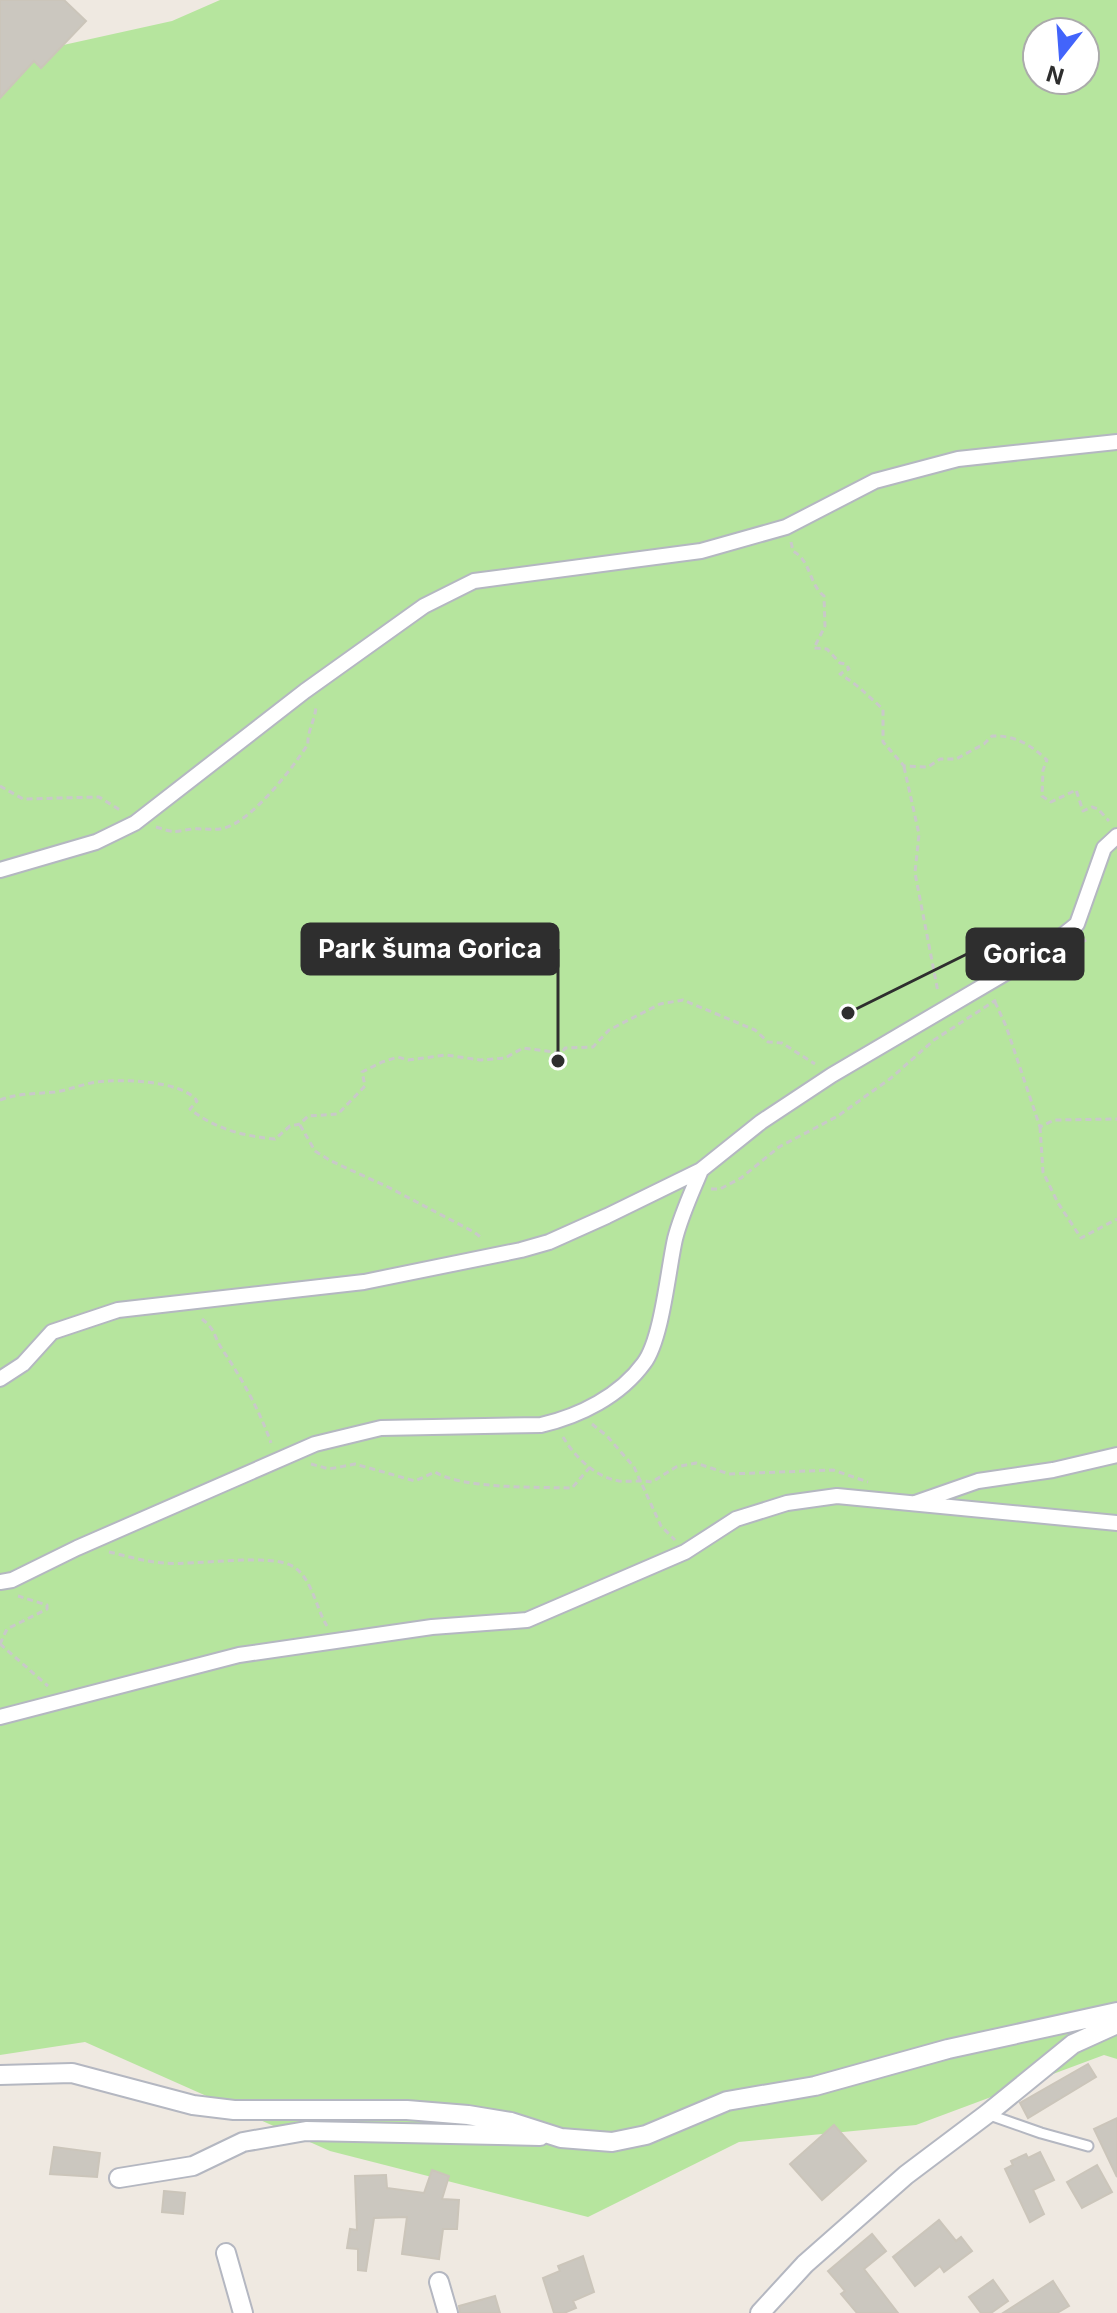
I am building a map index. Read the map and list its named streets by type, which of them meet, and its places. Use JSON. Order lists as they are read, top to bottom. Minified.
{"places":["Gorica","Park šuma Gorica"],"north":"bottom"}
